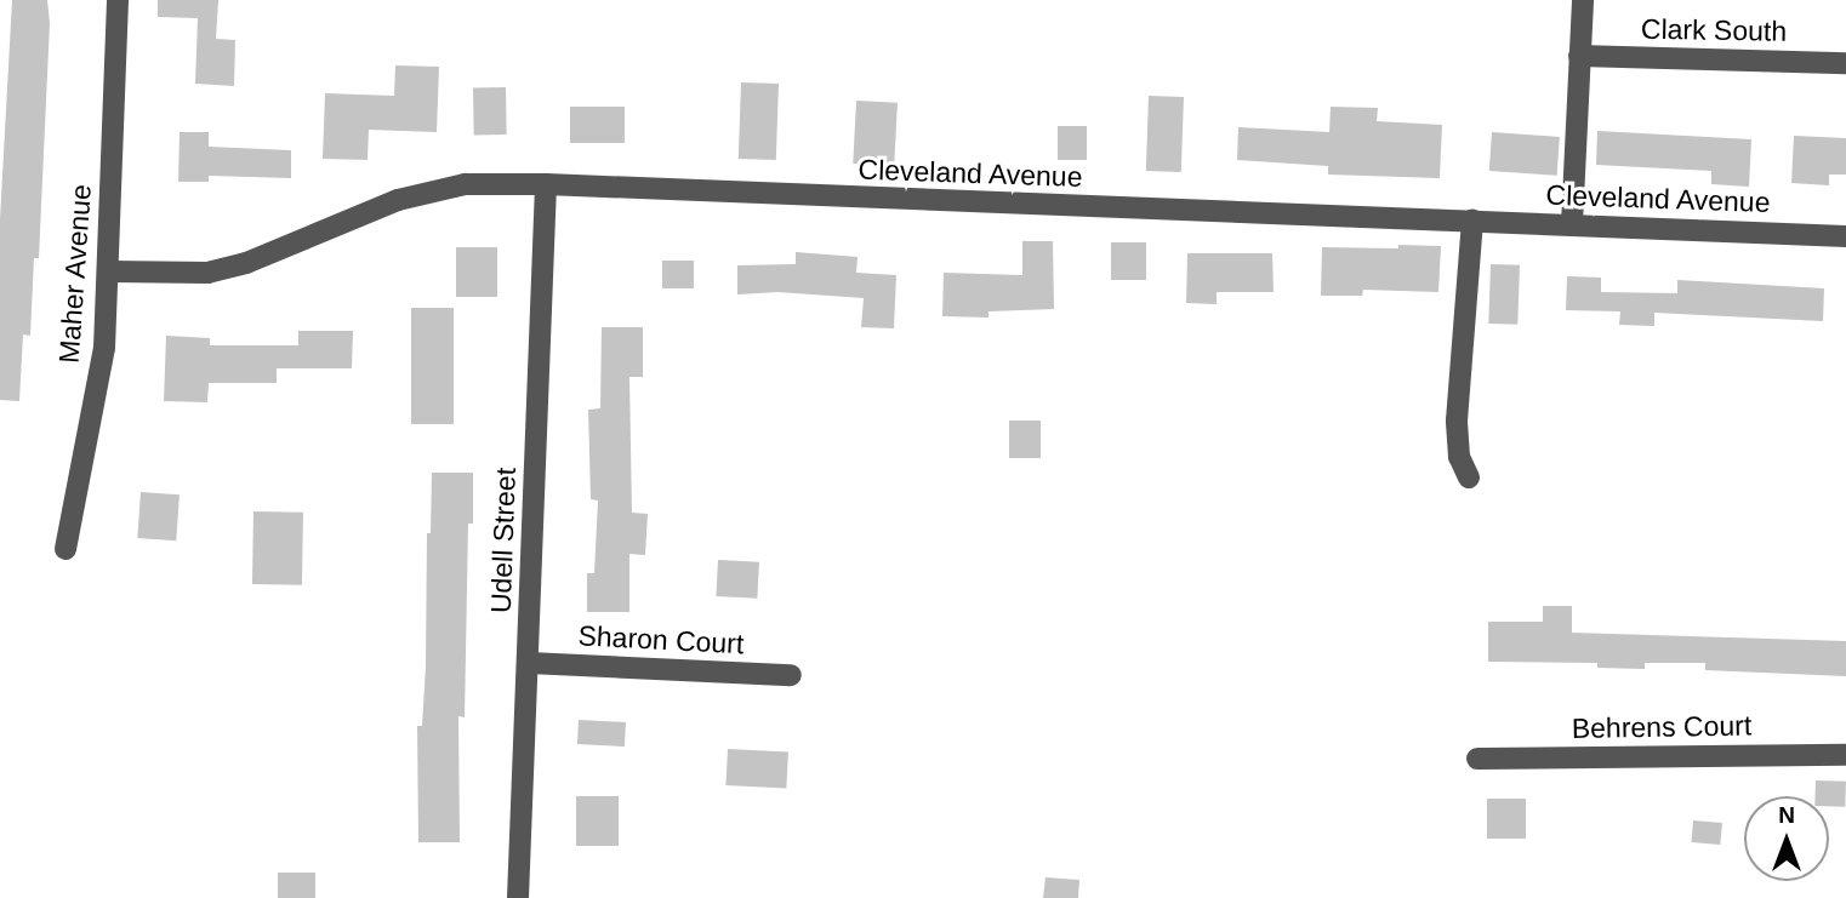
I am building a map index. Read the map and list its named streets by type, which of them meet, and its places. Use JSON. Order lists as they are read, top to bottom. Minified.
{"streets":{"street":["Clark South","Cleveland Avenue","Maher Avenue","Udell Street","Sharon Court","Behrens Court"]},"crossings":[["Cleveland Avenue","Maher Avenue"],["Cleveland Avenue","Udell Street"],["Udell Street","Sharon Court"]],"north":"top"}
